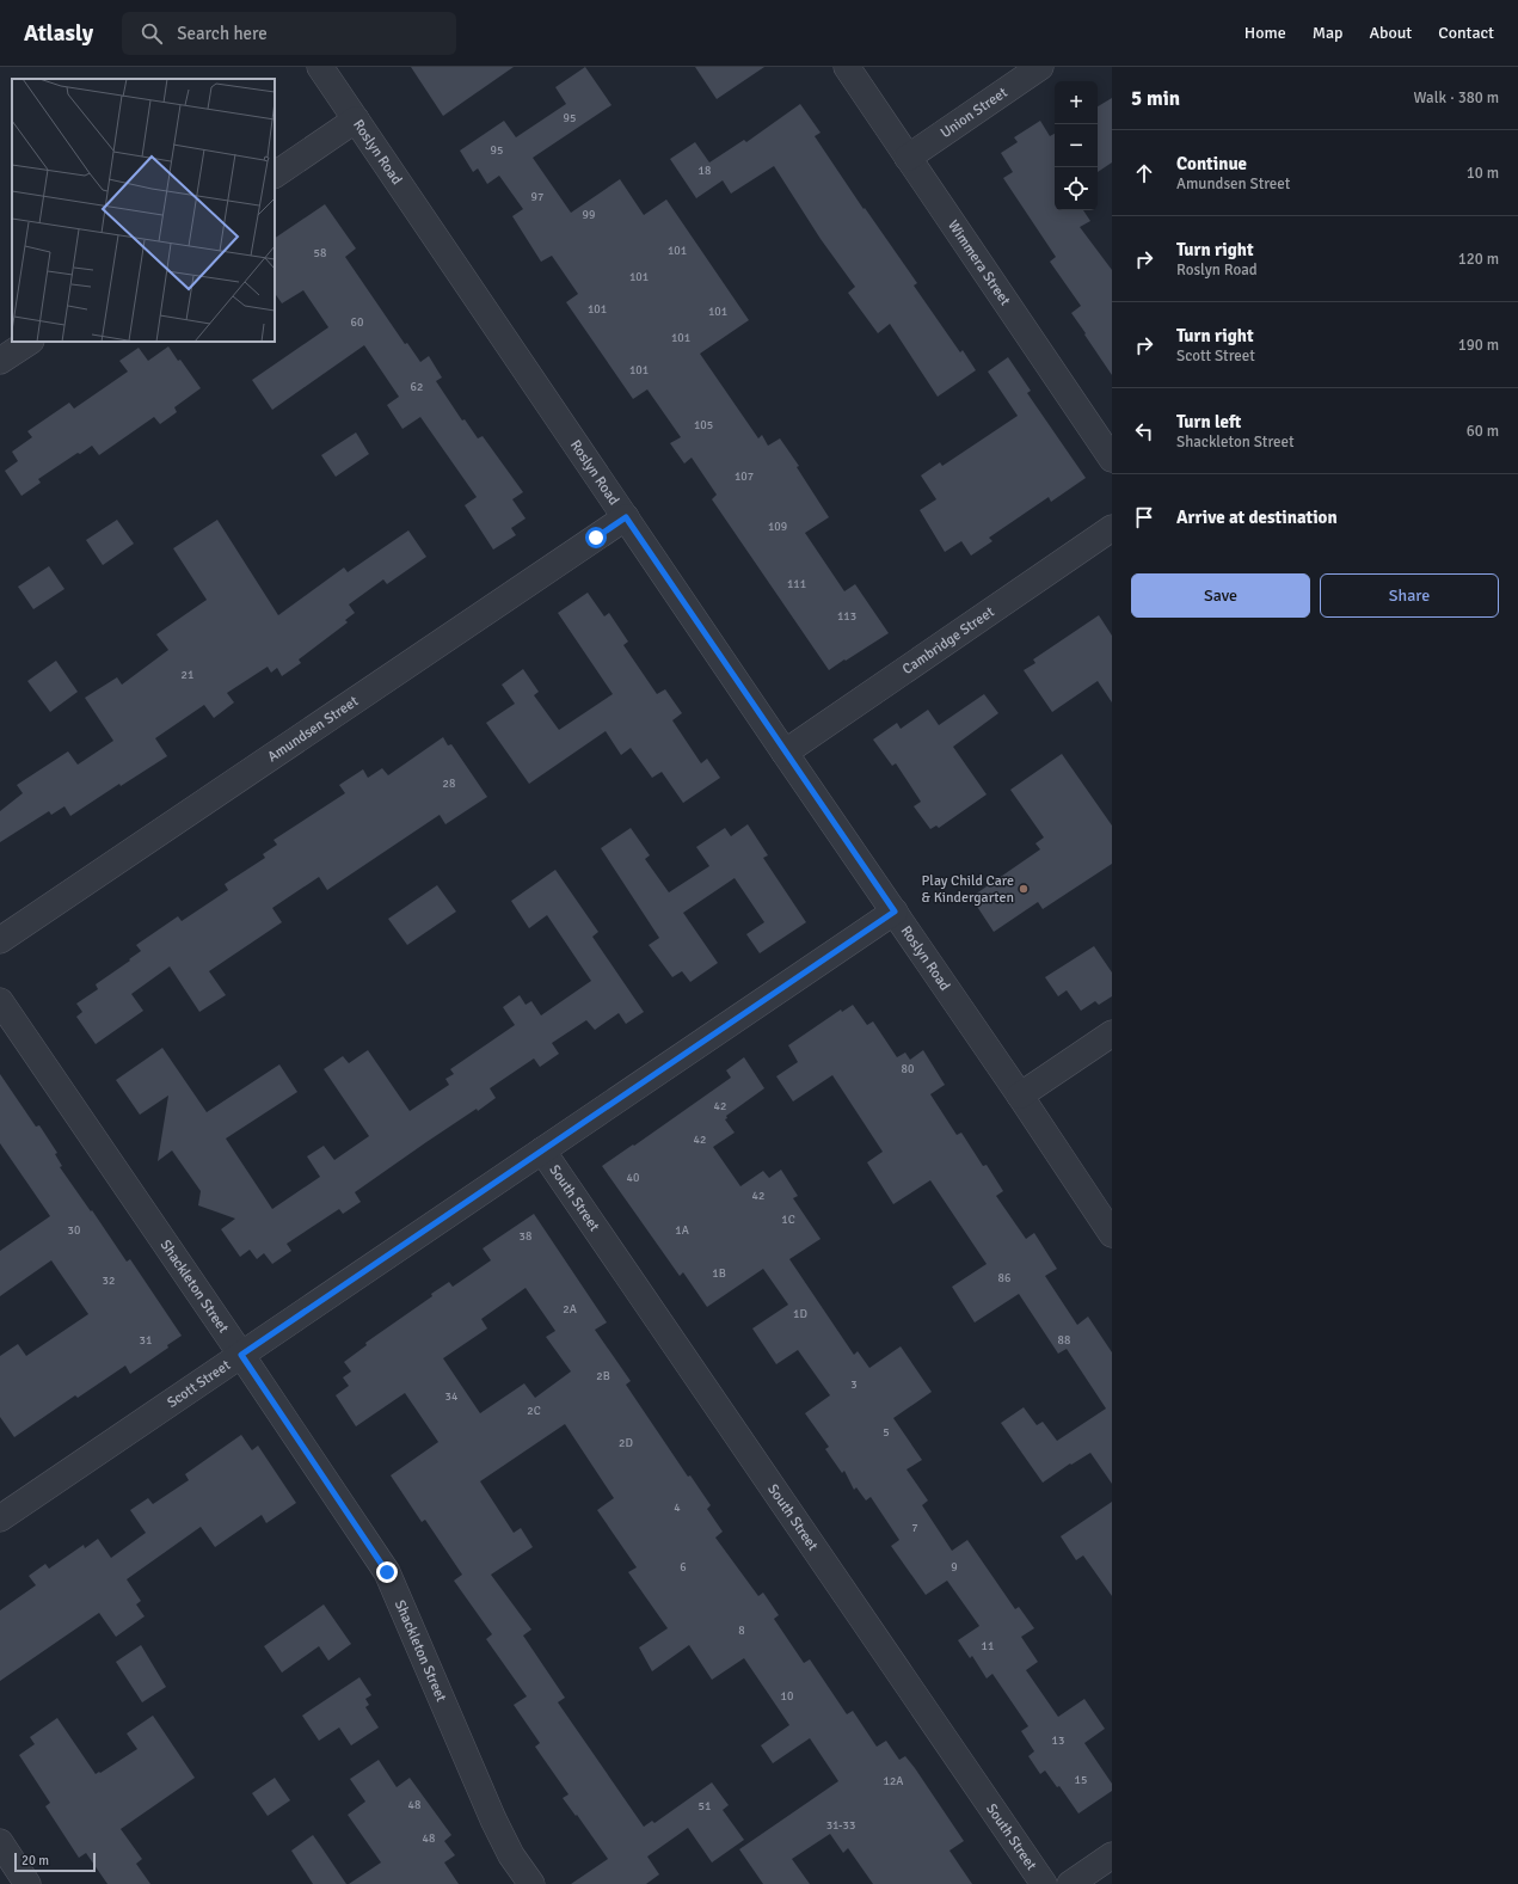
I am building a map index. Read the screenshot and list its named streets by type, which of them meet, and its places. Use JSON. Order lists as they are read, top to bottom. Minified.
{"streets":{"street":["Union Street","Roslyn Road","Wimmera Street","Cambridge Street","Amundsen Street","South Street","Shackleton Street","Scott Street"]},"crossings":[["Union Street","Wimmera Street"],["Roslyn Road","Cambridge Street"],["Roslyn Road","Amundsen Street"],["Roslyn Road","Scott Street"],["South Street","Scott Street"],["Shackleton Street","Scott Street"]],"places":["Play Child Care & Kindergarten"],"house_numbers":["95","95","18","97","99","101","58","101","101","101","60","101","101","62","105","107","109","111","113","21","28","80","42","42","40","42","1C","30","1A","38","1B","86","32","2A","1D","31","88","2B","3","34","2C","5","2D","4","7","6","9","8","11","10","13","15","12A","48","51","31-33","48"],"scale_bar":"20 m","page":{"header":"Atlasly","search":"Search here","nav":["Home","Map","About","Contact"],"heading":["5 min","Walk · 380 m"],"map_buttons":["+","−"],"list":[["Continue","Amundsen Street","10 m"],["Turn right","Roslyn Road","120 m"],["Turn right","Scott Street","190 m"],["Turn left","Shackleton Street","60 m"],"Arrive at destination"],"buttons":["Save","Share"],"scale":"20 m"}}
